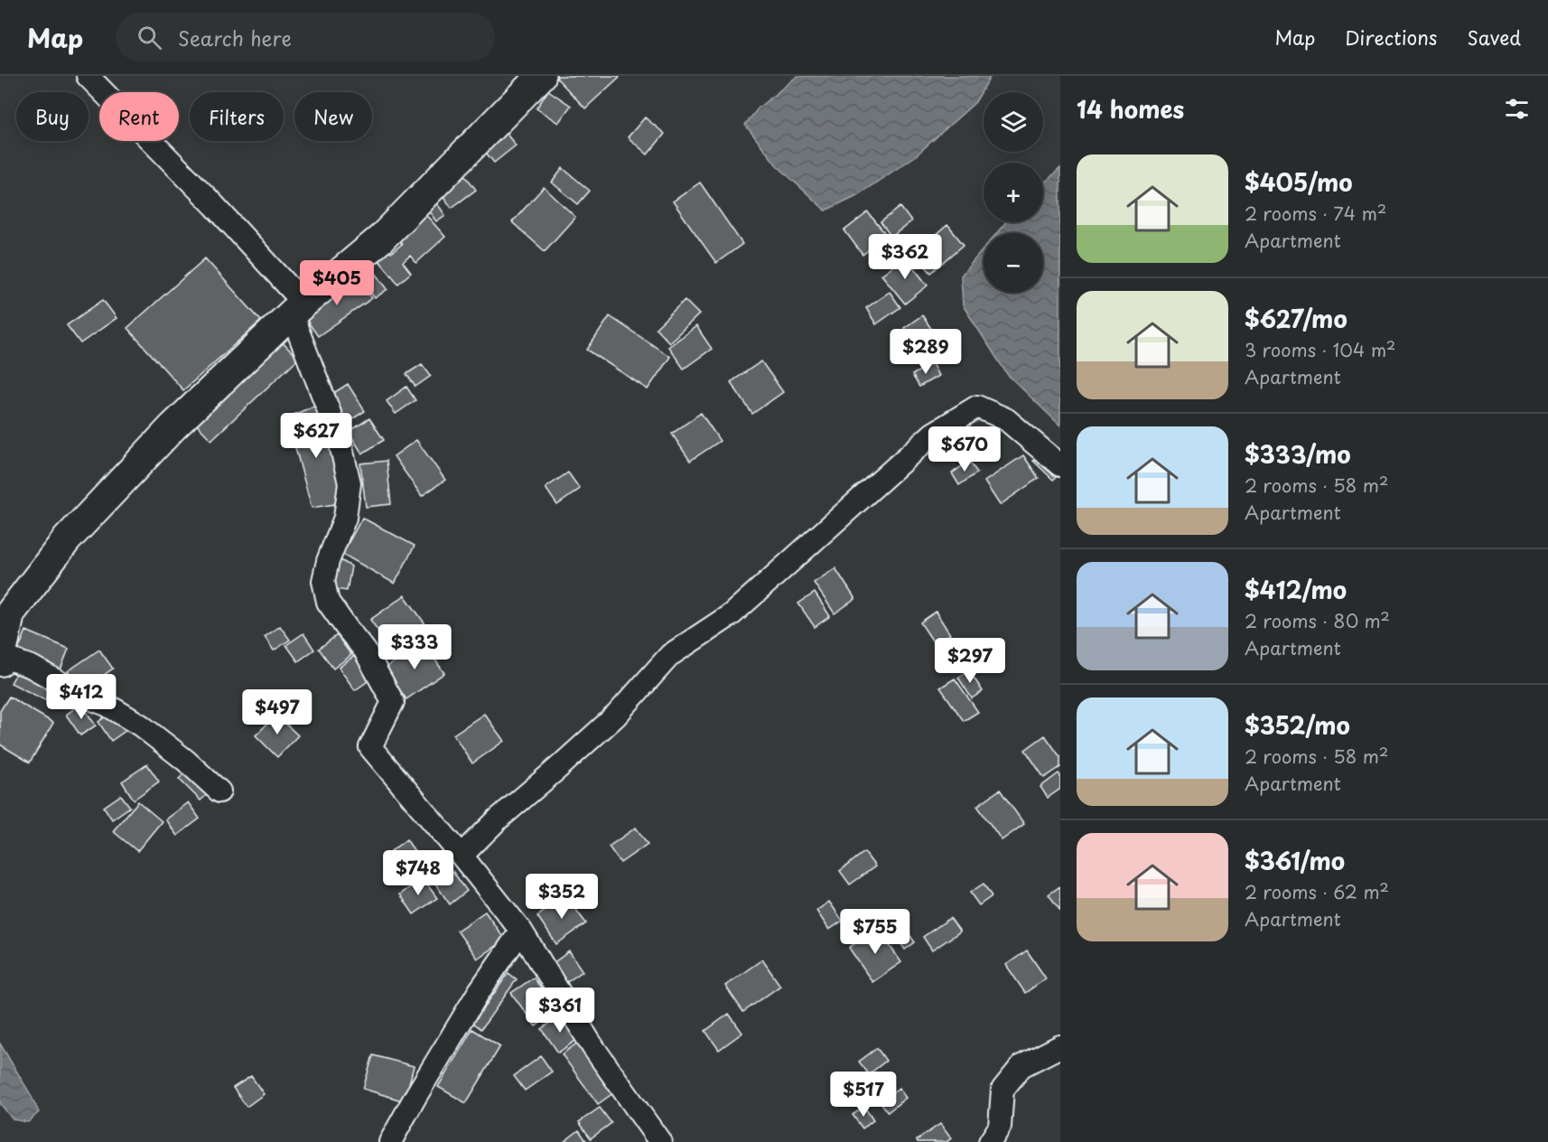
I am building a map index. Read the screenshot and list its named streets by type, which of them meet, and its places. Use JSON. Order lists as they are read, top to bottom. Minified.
{"page":{"header":"Map","search":"Search here","nav":["Map","Directions","Saved"],"heading":"14 homes","map_buttons":["+","−"],"chip":["Buy","Rent","Filters","New"],"list":[{"name":"$405/mo","note":"2 rooms · 74 m² · Apartment"},{"name":"$627/mo","note":"3 rooms · 104 m² · Apartment"},{"name":"$333/mo","note":"2 rooms · 58 m² · Apartment"},{"name":"$412/mo","note":"2 rooms · 80 m² · Apartment"},{"name":"$352/mo","note":"2 rooms · 58 m² · Apartment"},{"name":"$361/mo","note":"2 rooms · 62 m² · Apartment"}],"price":["$362","$405","$289","$627","$670","$333","$297","$412","$497","$748","$352","$755","$361","$517"]}}
